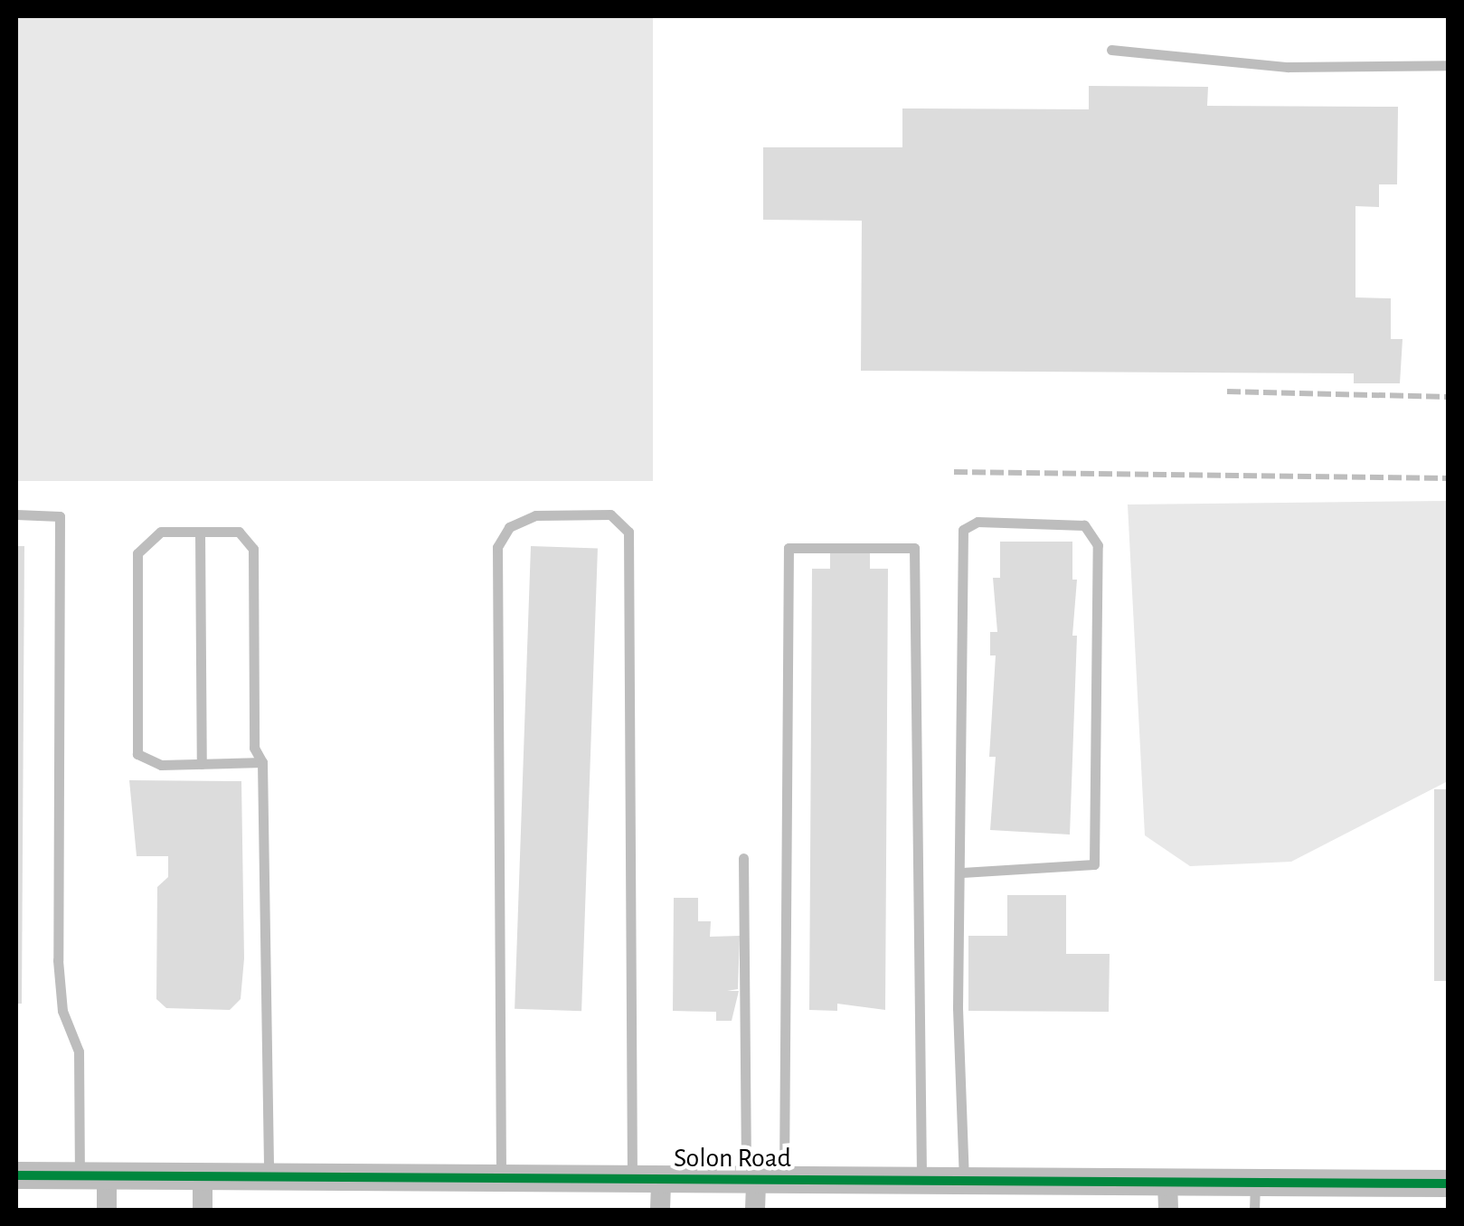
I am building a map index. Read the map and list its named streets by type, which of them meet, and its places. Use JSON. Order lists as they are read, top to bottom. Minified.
{"streets":{"street":["Solon Road"]}}
